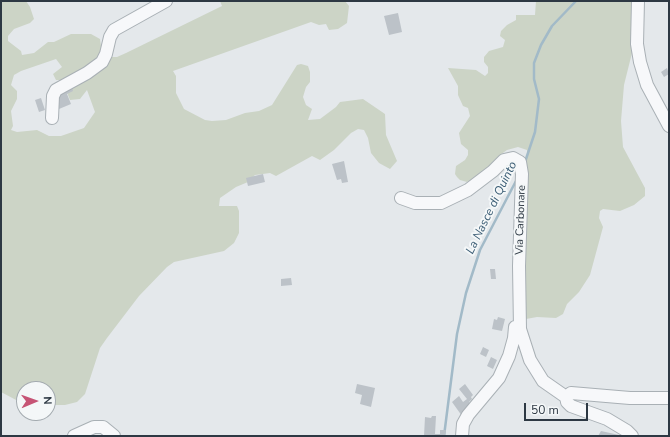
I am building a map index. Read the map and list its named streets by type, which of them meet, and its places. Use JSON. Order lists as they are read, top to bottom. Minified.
{"streets":{"street":["Via Carbonare"]},"water":["La Nasce di Quinto"],"scale_bar":"50 m","north":"right"}
